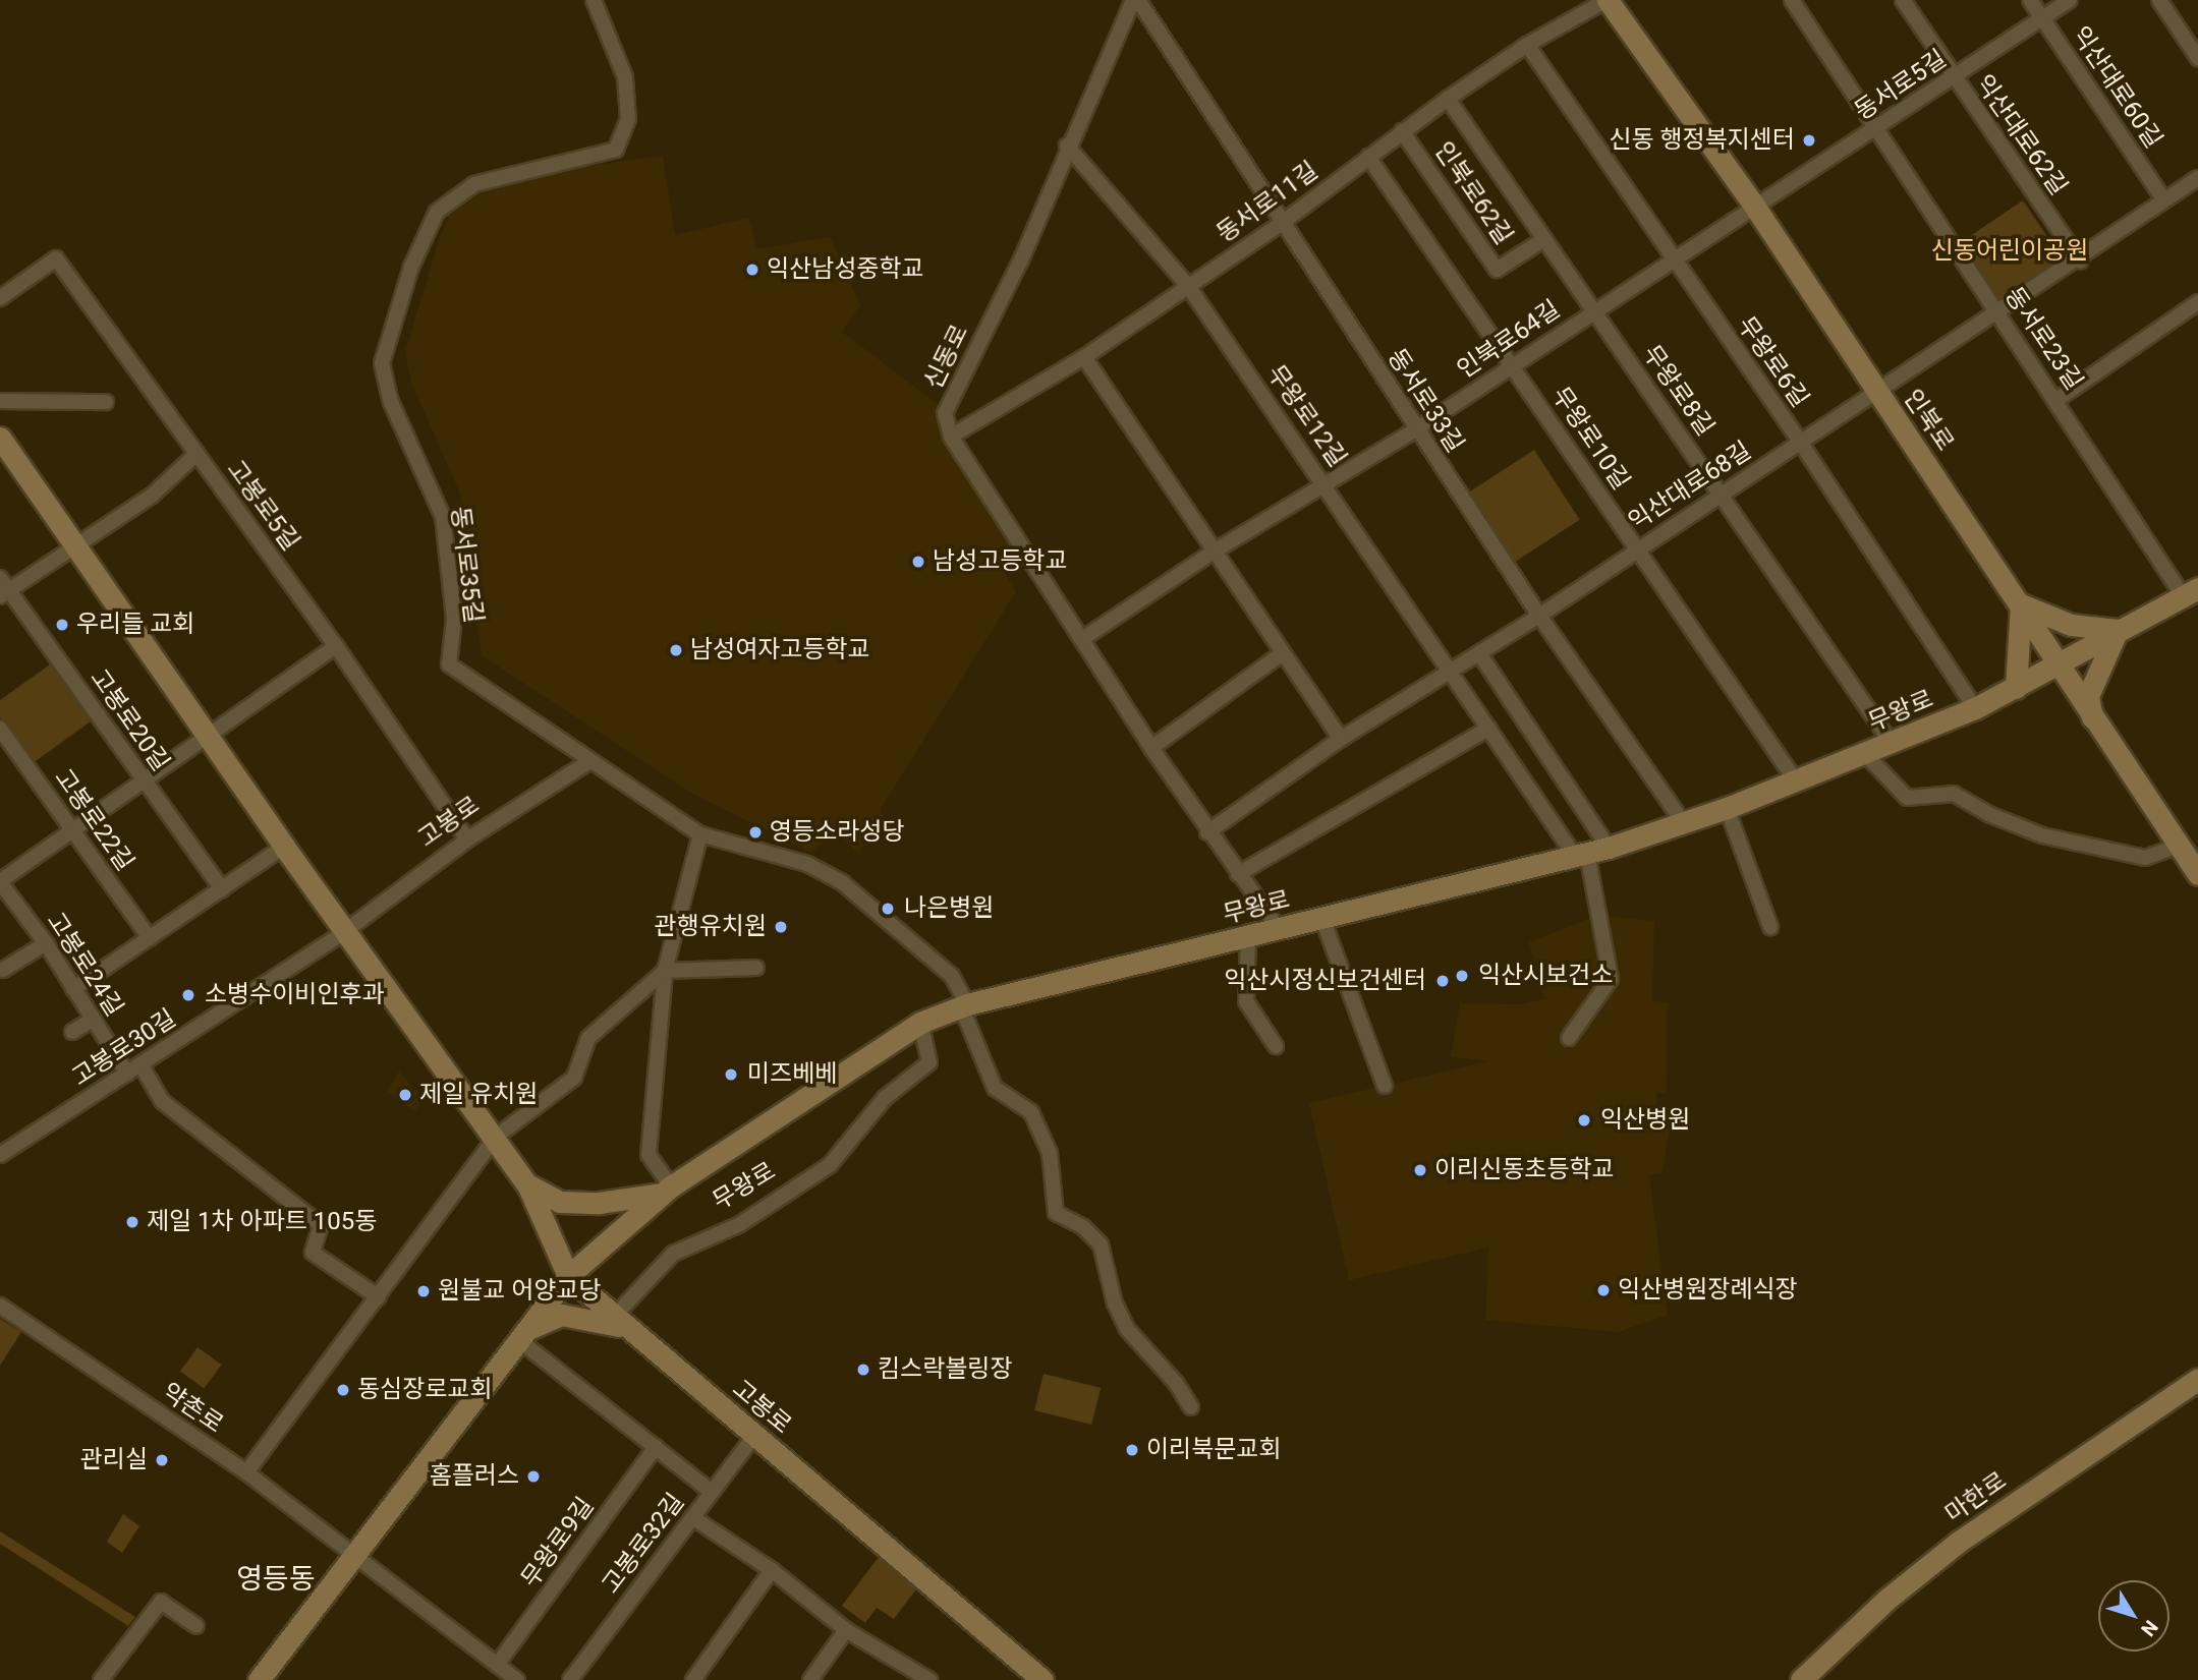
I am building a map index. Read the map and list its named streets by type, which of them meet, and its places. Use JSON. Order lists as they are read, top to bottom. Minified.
{"streets":{"street":["동서로5길","익산대로60길","익산대로62길","인북로62길","동서로11길","동서로23길","인북로64길","신동로","무왕로6길","무왕로8길","동서로33길","무왕로12길","인북로","무왕로10길","익산대로68길","고봉로5길","동서로35길","무왕로","고봉로20길","고봉로22길","고봉로","고봉로24길","고봉로30길","약촌로","마한로","무왕로9길","고봉로32길"]},"crossings":[["동서로5길","익산대로60길"],["동서로5길","익산대로62길"],["동서로5길","동서로23길"],["동서로5길","인북로64길"],["동서로5길","인북로"],["익산대로60길","익산대로68길"],["익산대로62길","익산대로68길"],["인북로62길","동서로11길"],["인북로62길","무왕로8길"],["동서로11길","신동로"],["동서로11길","무왕로6길"],["동서로11길","무왕로8길"],["동서로11길","동서로33길"],["동서로11길","무왕로12길"],["동서로11길","인북로"],["동서로11길","무왕로10길"],["동서로23길","익산대로68길"],["동서로23길","무왕로"],["인북로64길","무왕로6길"],["인북로64길","무왕로8길"],["인북로64길","동서로33길"],["인북로64길","무왕로12길"],["인북로64길","인북로"],["인북로64길","무왕로10길"],["신동로","무왕로12길"],["무왕로6길","익산대로68길"],["무왕로6길","무왕로"],["무왕로8길","익산대로68길"],["무왕로8길","무왕로"],["동서로33길","익산대로68길"],["동서로33길","무왕로"],["무왕로12길","익산대로68길"],["무왕로12길","무왕로"],["인북로","익산대로68길"],["인북로","무왕로"],["무왕로10길","익산대로68길"],["무왕로10길","무왕로"],["고봉로5길","고봉로"],["동서로35길","무왕로"],["동서로35길","고봉로"],["무왕로","고봉로"],["무왕로","약촌로"],["고봉로","고봉로30길"],["고봉로","고봉로32길"],["고봉로24길","고봉로30길"]],"districts":["영등동"],"parks":["신동어린이공원"],"places":["신동 행정복지센터","익산남성중학교","남성고등학교","우리들 교회","남성여자고등학교","영등소라성당","나은병원","관행유치원","익산시보건소","익산시정신보건센터","소병수이비인후과","미즈베베","제일 유치원","익산병원","이리신동초등학교","제일 1차 아파트 105동","익산병원장례식장","원불교 어양교당","킴스락볼링장","동심장로교회","이리북문교회","관리실","홈플러스"],"north":"bottom right"}
